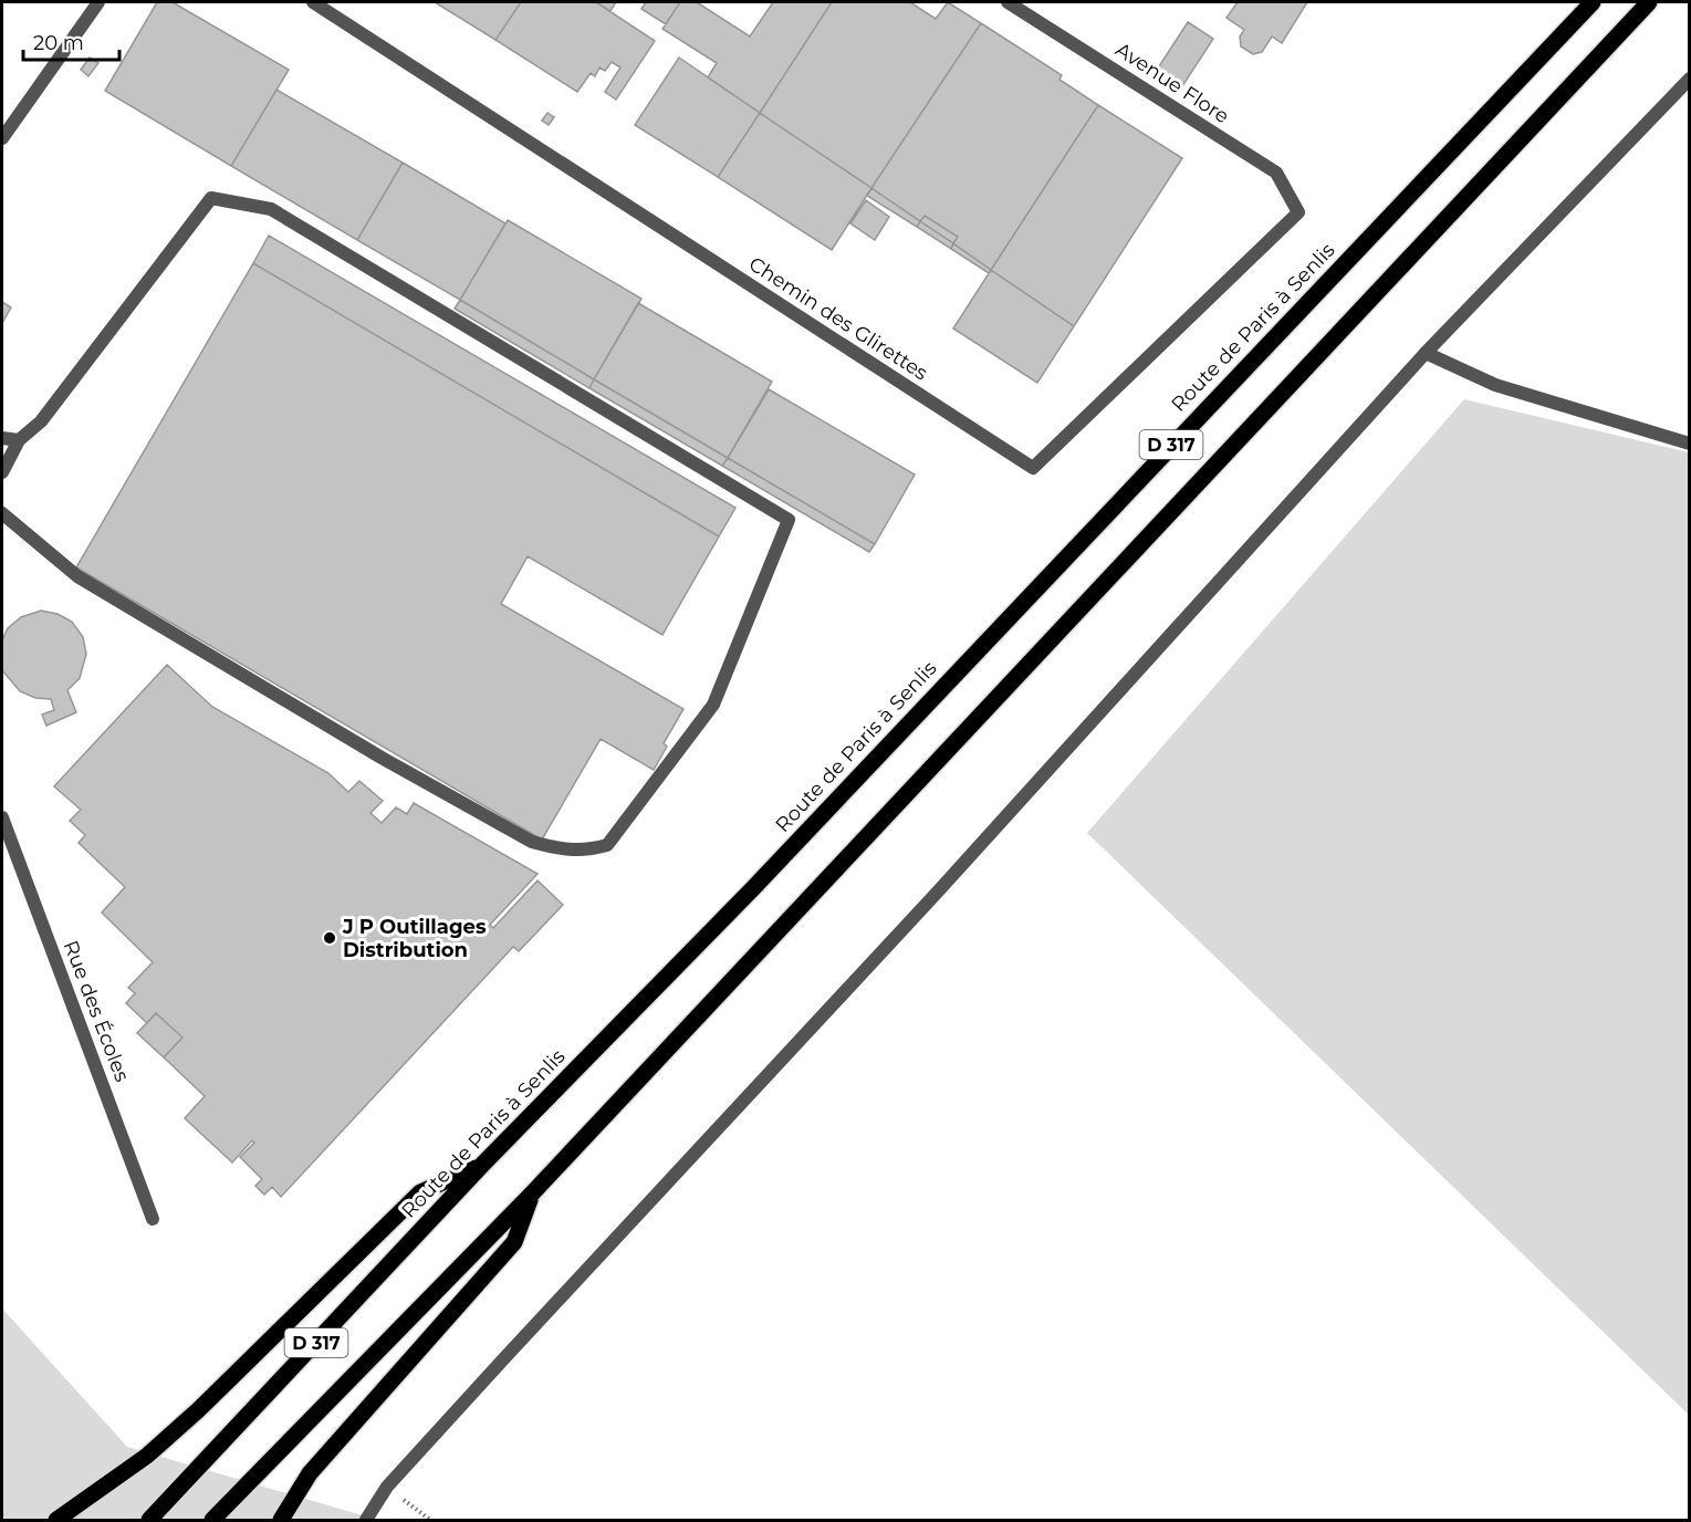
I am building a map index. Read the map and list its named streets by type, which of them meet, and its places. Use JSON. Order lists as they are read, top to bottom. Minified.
{"streets":{"main road":["Route de Paris à Senlis","D 317"],"street":["Avenue Flore","Chemin des Glirettes","Rue des Écoles"]},"crossings":[["Avenue Flore","Chemin des Glirettes"]],"places":["J P Outillages Distribution"],"scale_bar":"20 m"}
